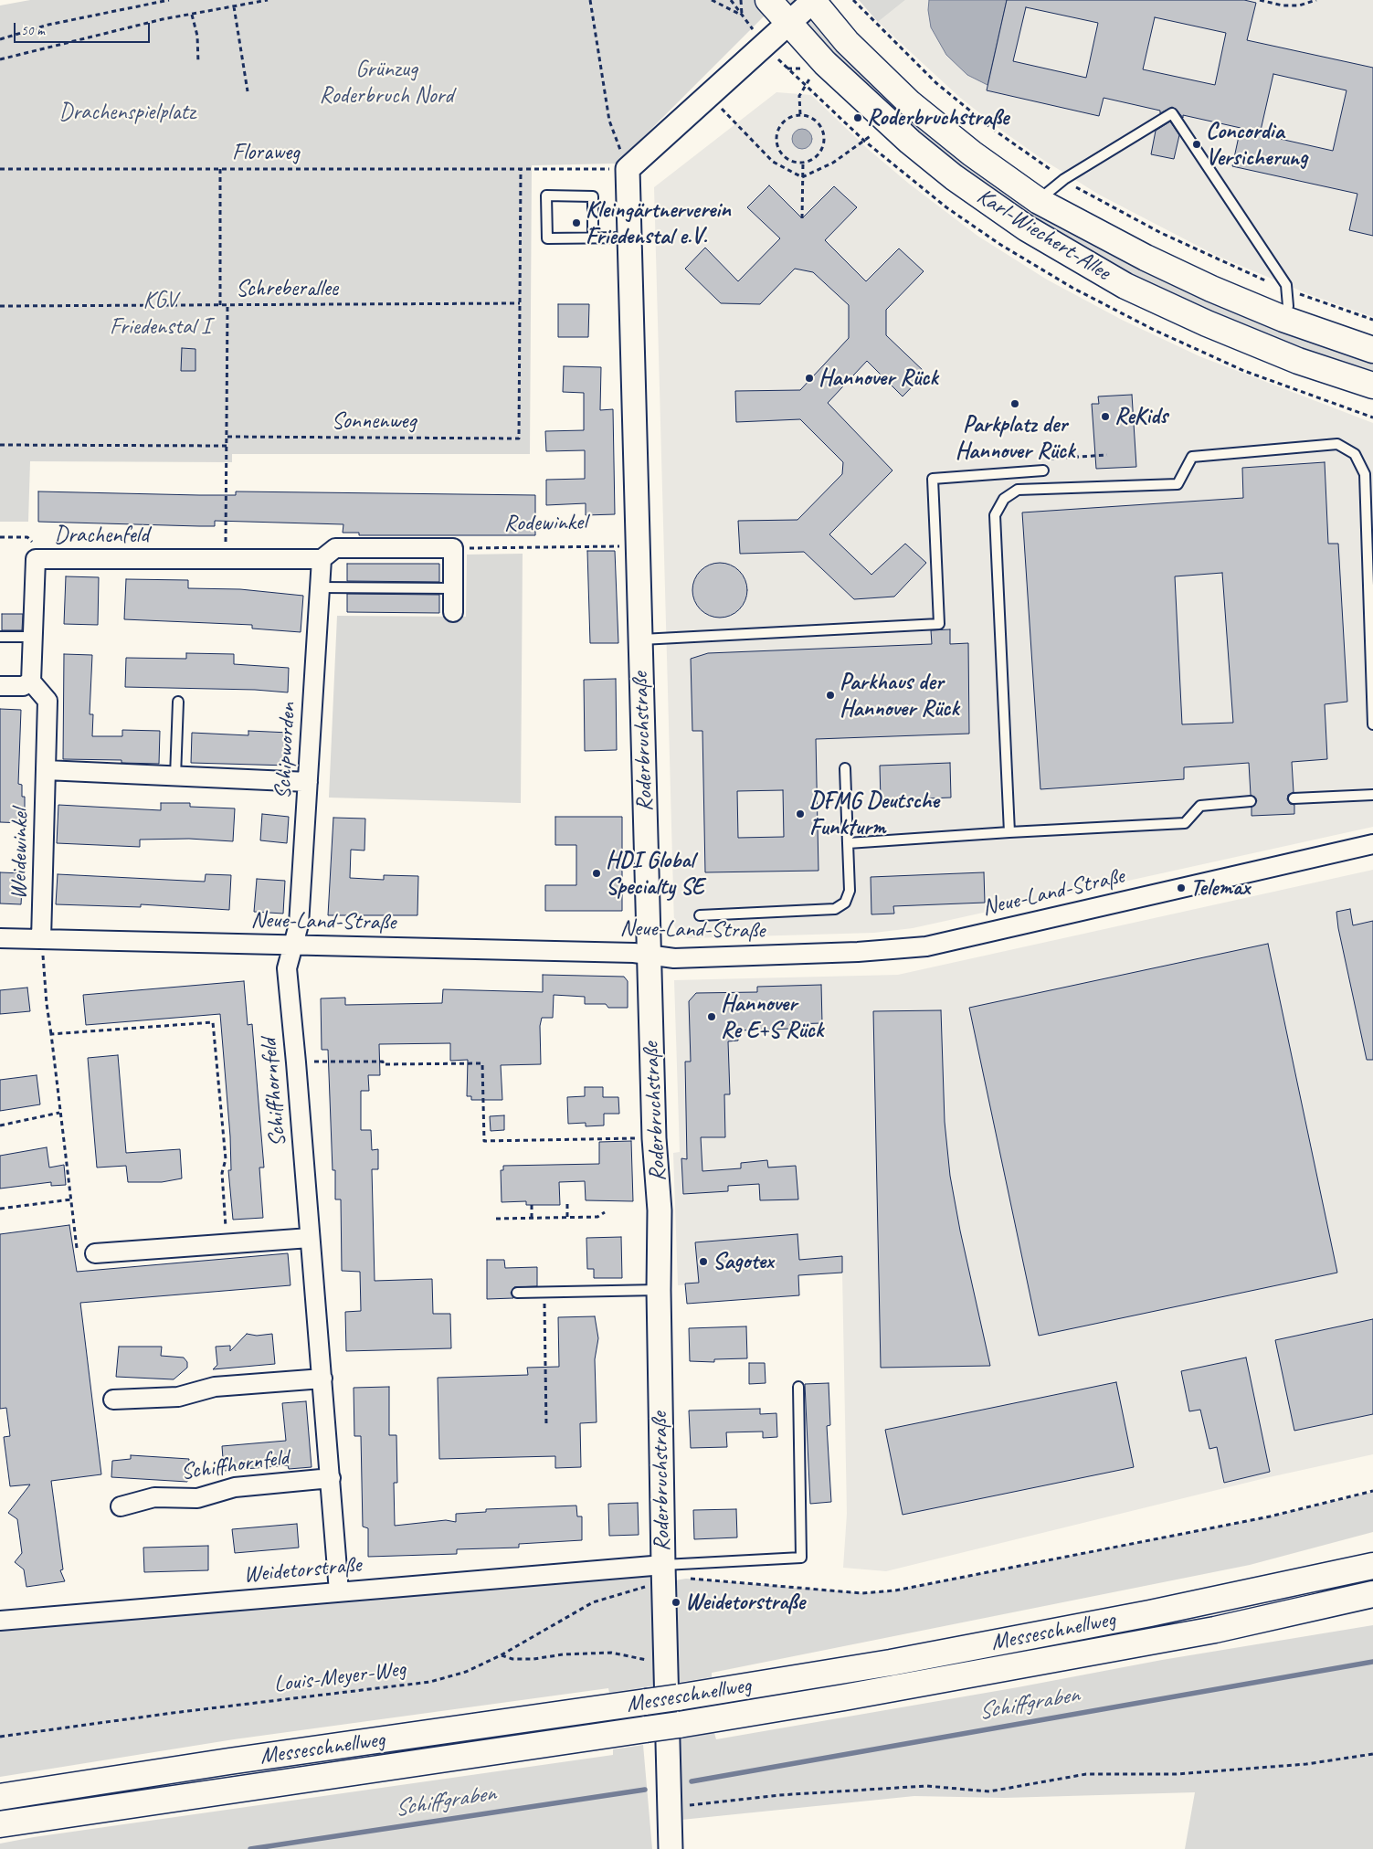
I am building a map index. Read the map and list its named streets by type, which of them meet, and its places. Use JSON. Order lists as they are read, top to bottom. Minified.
{"streets":{"main road":["Karl-Wiechert-Allee","Messeschnellweg"],"street":["Drachenfeld","Roderbruchstraße","Schipworden","Weidewinkel","Neue-Land-Straße","Schiffhornfeld","Weidetorstraße"],"path":["Floraweg","Schreberallee","Sonnenweg","Rodewinkel","Louis-Meyer-Weg"]},"crossings":[["Floraweg","Roderbruchstraße"],["Schreberallee","Sonnenweg"],["Rodewinkel","Roderbruchstraße"],["Drachenfeld","Schipworden"],["Drachenfeld","Weidewinkel"],["Roderbruchstraße","Neue-Land-Straße"],["Roderbruchstraße","Weidetorstraße"],["Roderbruchstraße","Louis-Meyer-Weg"],["Schipworden","Neue-Land-Straße"],["Schipworden","Schiffhornfeld"],["Weidewinkel","Neue-Land-Straße"],["Neue-Land-Straße","Schiffhornfeld"],["Schiffhornfeld","Weidetorstraße"],["Weidetorstraße","Louis-Meyer-Weg"]],"water":["Schiffgraben"],"parks":["Grünzug Roderbruch Nord","Drachenspielplatz","KGV Friedenstal I"],"places":["Roderbruchstraße","Concordia Versicherung","Kleingärtnerverein Friedenstal e.V.","Hannover Rück","Parkplatz der Hannover Rück","ReKids","Parkhaus der Hannover Rück","DFMG Deutsche Funkturm","HDI Global Specialty SE","Telemax","Hannover Re E+S Rück","Sagotex","Weidetorstraße"],"scale_bar":"50 m"}
